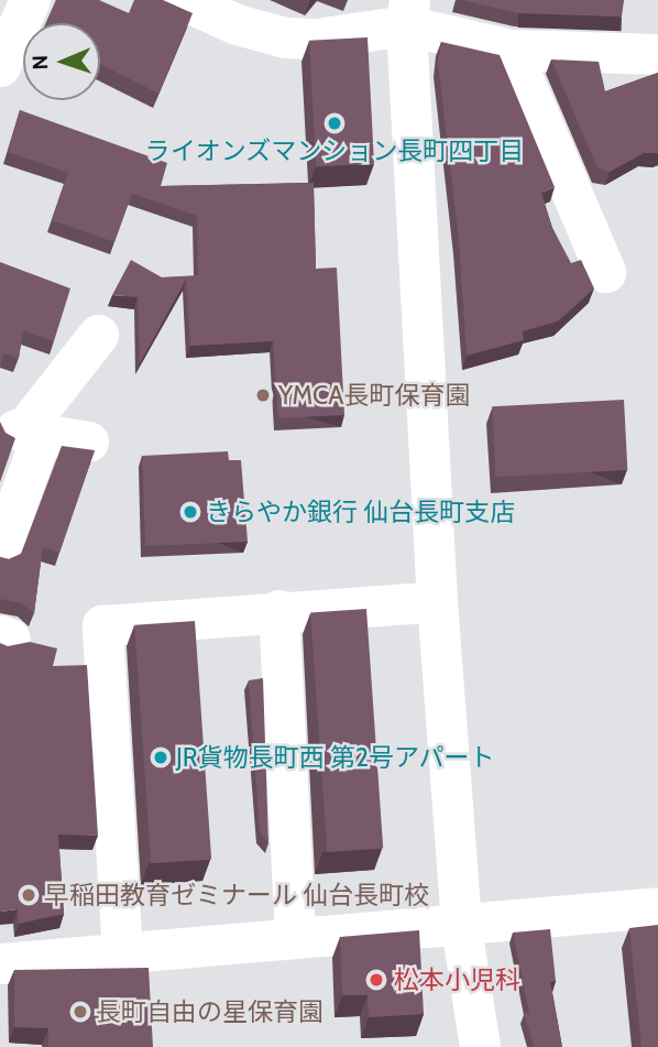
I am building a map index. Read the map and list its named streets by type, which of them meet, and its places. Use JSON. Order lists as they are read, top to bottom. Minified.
{"places":["ライオンズマンション長町四丁目","YMCA長町保育園","きらやか銀行 仙台長町支店","JR貨物長町西 第2号アパート","早稲田教育ゼミナール 仙台長町校","松本小児科","長町自由の星保育園"],"north":"left"}
